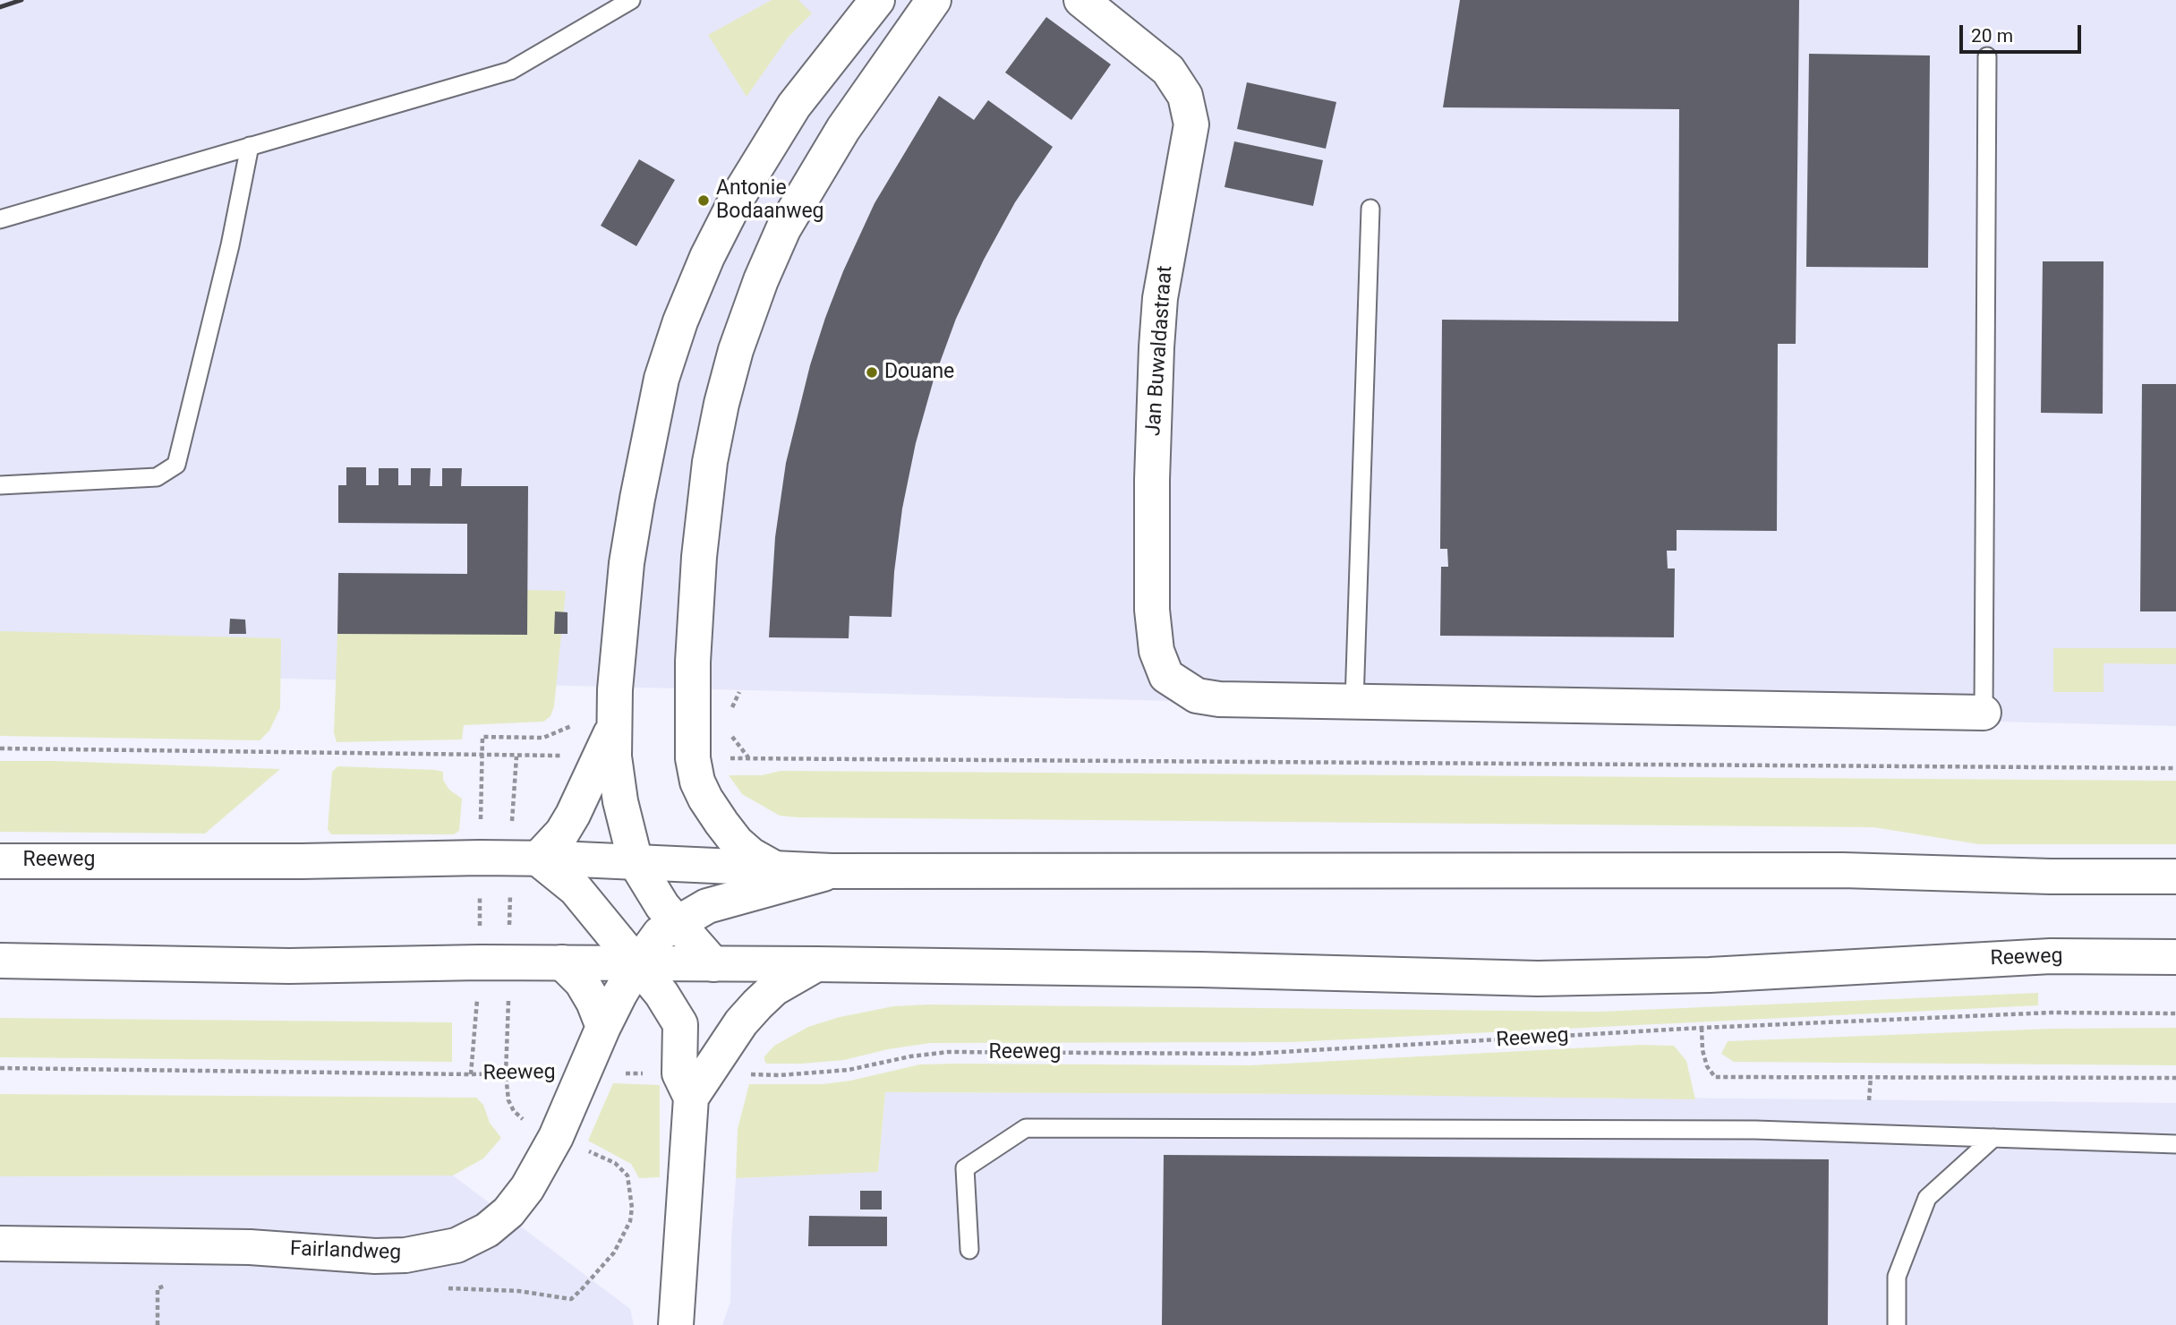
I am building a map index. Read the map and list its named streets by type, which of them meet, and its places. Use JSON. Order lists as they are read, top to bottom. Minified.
{"streets":{"street":["Jan Buwaldastraat","Reeweg","Fairlandweg"]},"crossings":[["Reeweg","Fairlandweg"]],"places":["Antonie Bodaanweg","Douane"],"scale_bar":"20 m"}
